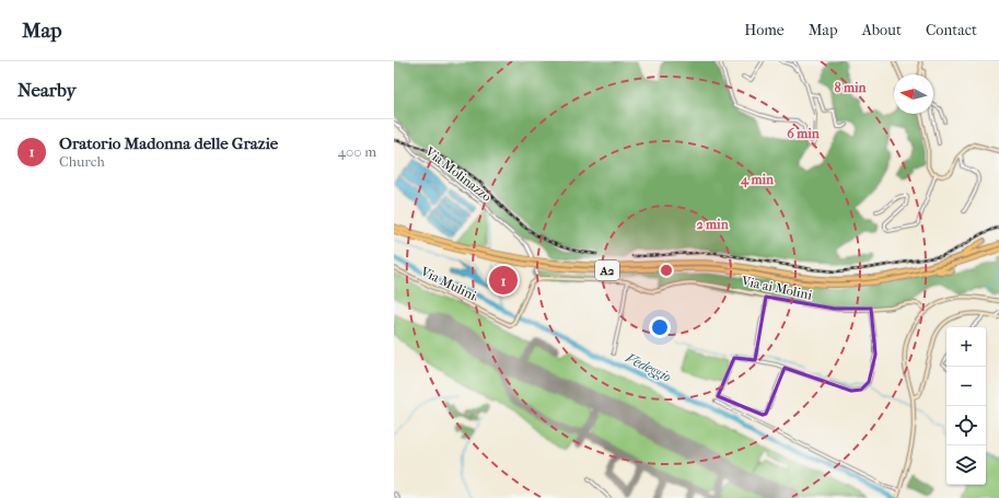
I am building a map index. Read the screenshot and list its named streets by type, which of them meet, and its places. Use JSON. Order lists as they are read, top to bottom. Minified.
{"streets":{"highway":["A2"],"street":["Via Molinazzo","Via Mulini","Via ai Molini"]},"water":["Vedeggio"],"north":"left","page":{"header":"Map","nav":["Home","Map","About","Contact"],"heading":"Nearby","list":[{"mark":"1","name":"Oratorio Madonna delle Grazie","note":"Church","value":"400 m"}],"pins":"1","map_buttons":["+","−"]},"rings":["8 min","6 min","4 min","2 min"]}
